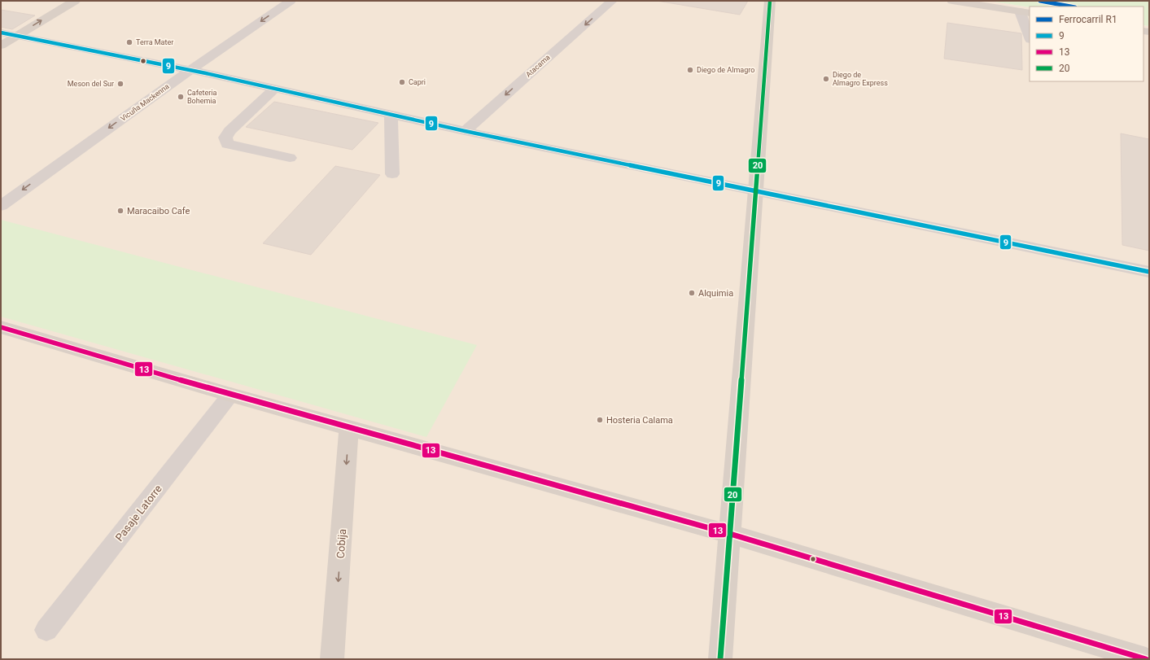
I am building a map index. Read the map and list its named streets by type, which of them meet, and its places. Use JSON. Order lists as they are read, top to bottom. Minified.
{"streets":{"main road":["Cobija"],"street":["Atacama","Vicuña Mackenna","Pasaje Latorre"]},"one_way":["Atacama","Vicuña Mackenna","Cobija"],"places":["Terra Mater","Diego de Almagro","Diego de Almagro Express","Capri","Meson del Sur","Cafeteria Bohemia","Maracaibo Cafe","Alquimia","Hosteria Calama"],"lines":["rail line R1","transit line 20","transit line 9","transit line 13"],"legend":["Ferrocarril R1","9","13","20"]}
